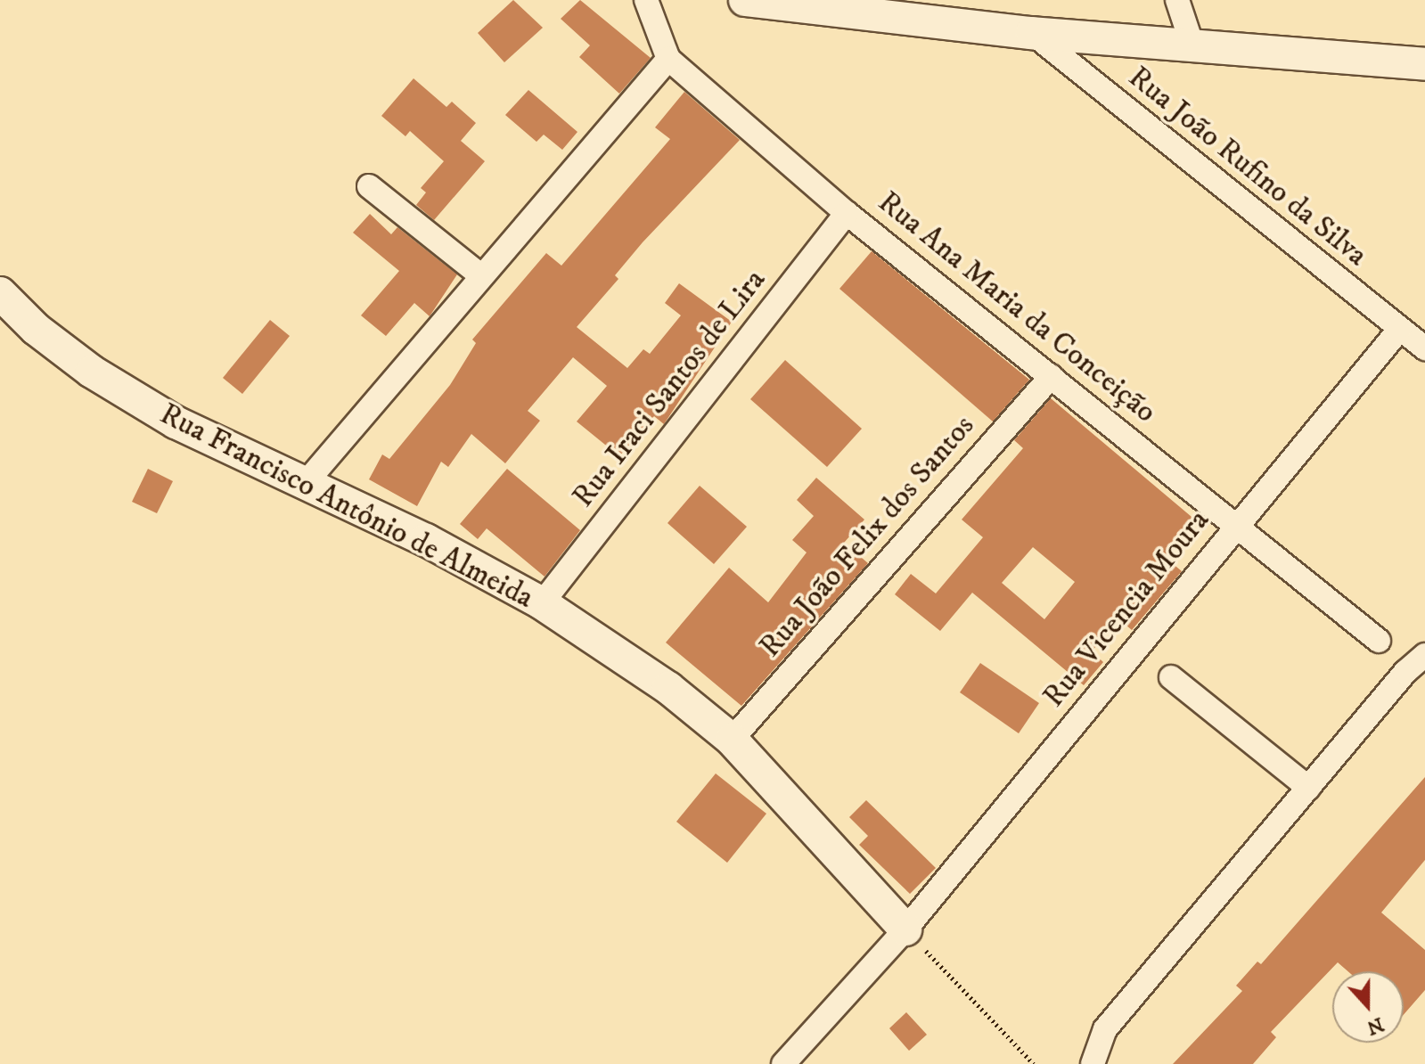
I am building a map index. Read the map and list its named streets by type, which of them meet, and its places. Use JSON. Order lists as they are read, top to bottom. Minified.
{"streets":{"street":["Rua João Rufino da Silva","Rua Ana Maria da Conceição","Rua Iraci Santos de Lira","Rua Francisco Antônio de Almeida","Rua João Felix dos Santos","Rua Vicencia Moura"]},"crossings":[["Rua João Rufino da Silva","Rua Vicencia Moura"],["Rua Ana Maria da Conceição","Rua Iraci Santos de Lira"],["Rua Ana Maria da Conceição","Rua João Felix dos Santos"],["Rua Ana Maria da Conceição","Rua Vicencia Moura"],["Rua Iraci Santos de Lira","Rua Francisco Antônio de Almeida"],["Rua Francisco Antônio de Almeida","Rua João Felix dos Santos"],["Rua Francisco Antônio de Almeida","Rua Vicencia Moura"]],"north":"bottom"}
